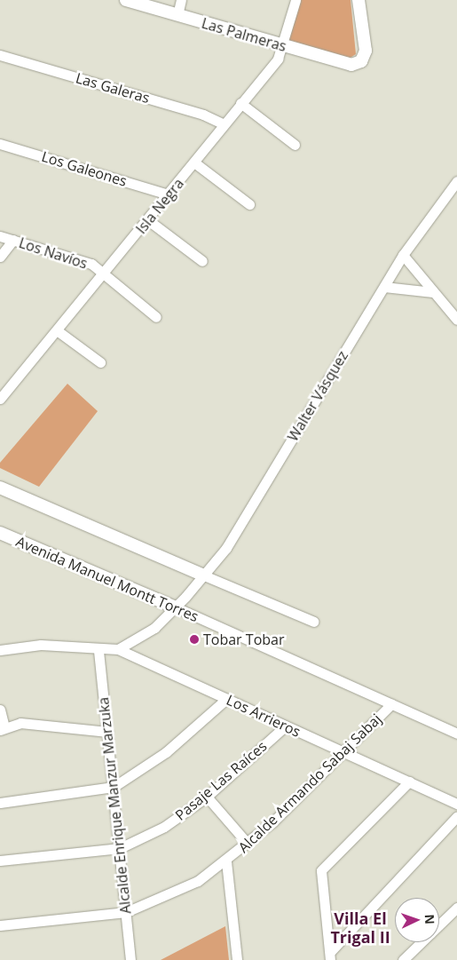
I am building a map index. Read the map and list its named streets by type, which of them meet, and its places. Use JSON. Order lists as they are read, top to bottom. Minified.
{"streets":{"street":["Las Palmeras","Las Galeras","Los Galeones","Isla Negra","Los Navíos","Walter Vásquez","Avenida Manuel Montt Torres","Los Arrieros","Pasaje Las Raíces","Alcalde Armando Sabaj Sabaj","Alcalde Enrique Manzur Marzuka"]},"crossings":[["Las Palmeras","Isla Negra"],["Las Galeras","Isla Negra"],["Los Galeones","Isla Negra"],["Isla Negra","Los Navíos"],["Walter Vásquez","Avenida Manuel Montt Torres"],["Walter Vásquez","Los Arrieros"],["Avenida Manuel Montt Torres","Alcalde Armando Sabaj Sabaj"],["Los Arrieros","Pasaje Las Raíces"],["Los Arrieros","Alcalde Armando Sabaj Sabaj"],["Pasaje Las Raíces","Alcalde Enrique Manzur Marzuka"],["Alcalde Armando Sabaj Sabaj","Alcalde Enrique Manzur Marzuka"]],"districts":["Villa El Trigal II"],"places":["Tobar Tobar"],"north":"right"}
